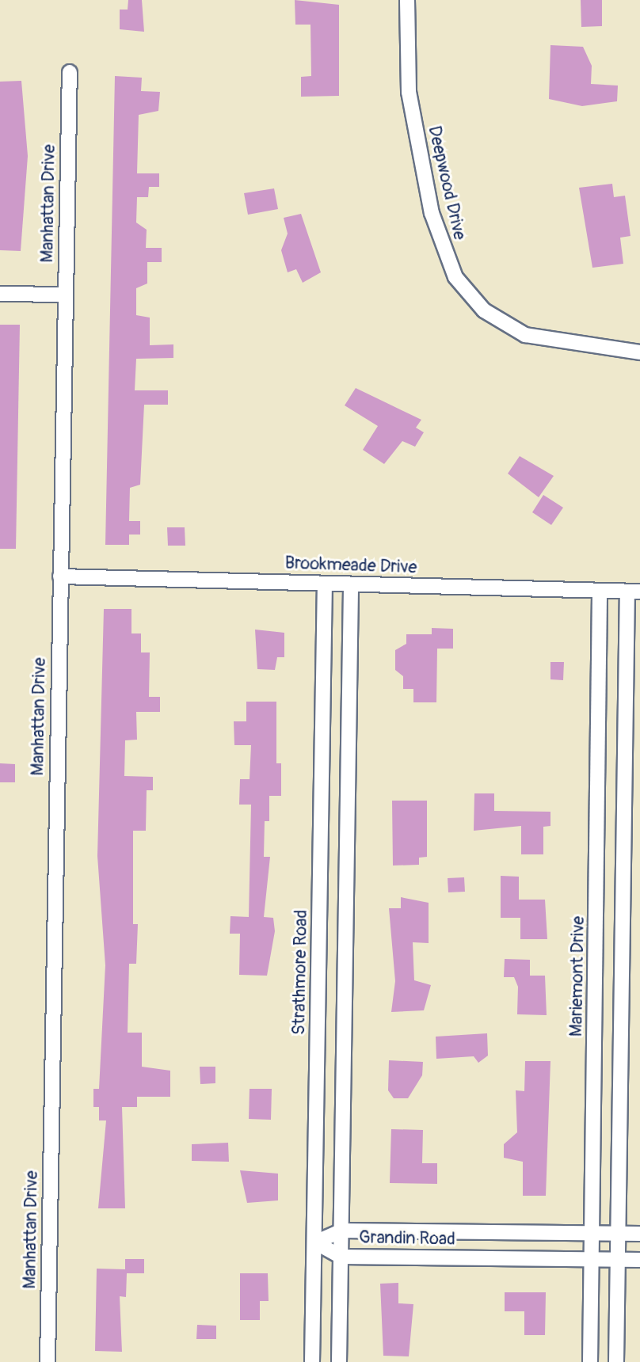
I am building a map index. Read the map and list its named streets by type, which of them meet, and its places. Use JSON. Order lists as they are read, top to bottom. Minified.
{"streets":{"street":["Deepwood Drive","Manhattan Drive","Brookmeade Drive","Strathmore Road","Mariemont Drive","Grandin Road"]},"crossings":[["Manhattan Drive","Brookmeade Drive"],["Brookmeade Drive","Strathmore Road"],["Brookmeade Drive","Mariemont Drive"],["Strathmore Road","Grandin Road"],["Mariemont Drive","Grandin Road"]]}
